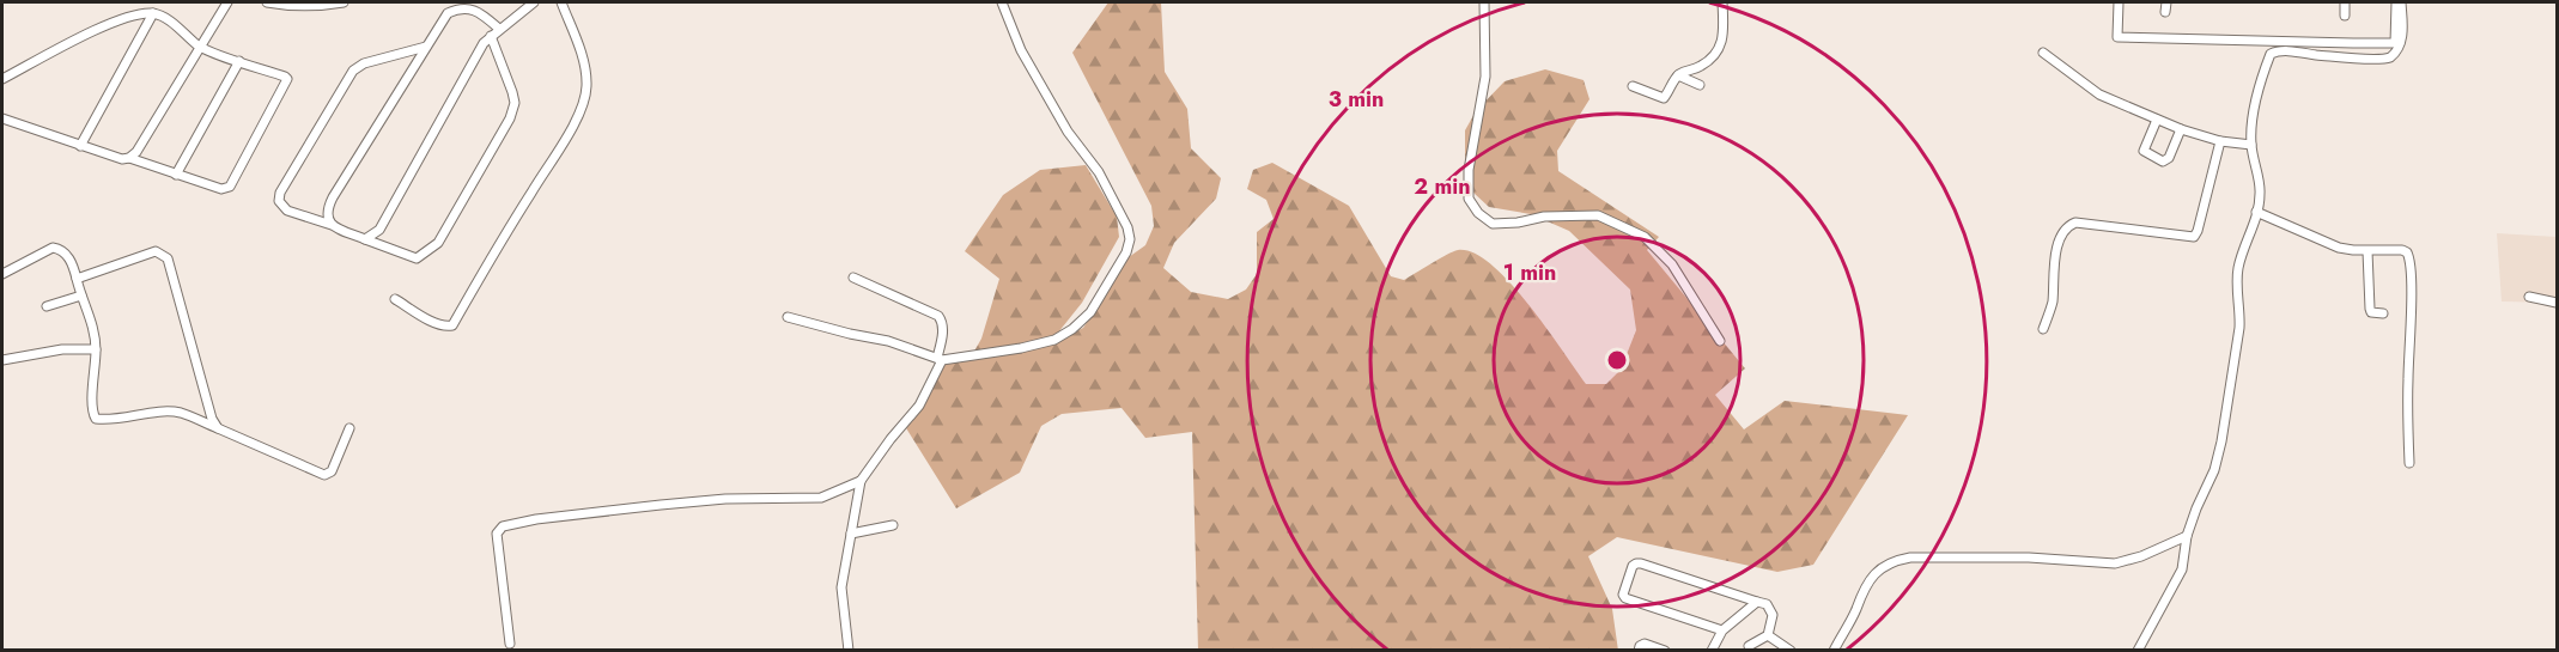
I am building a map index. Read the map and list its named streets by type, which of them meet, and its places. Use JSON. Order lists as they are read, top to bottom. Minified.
{"rings":["3 min","2 min","1 min"]}
